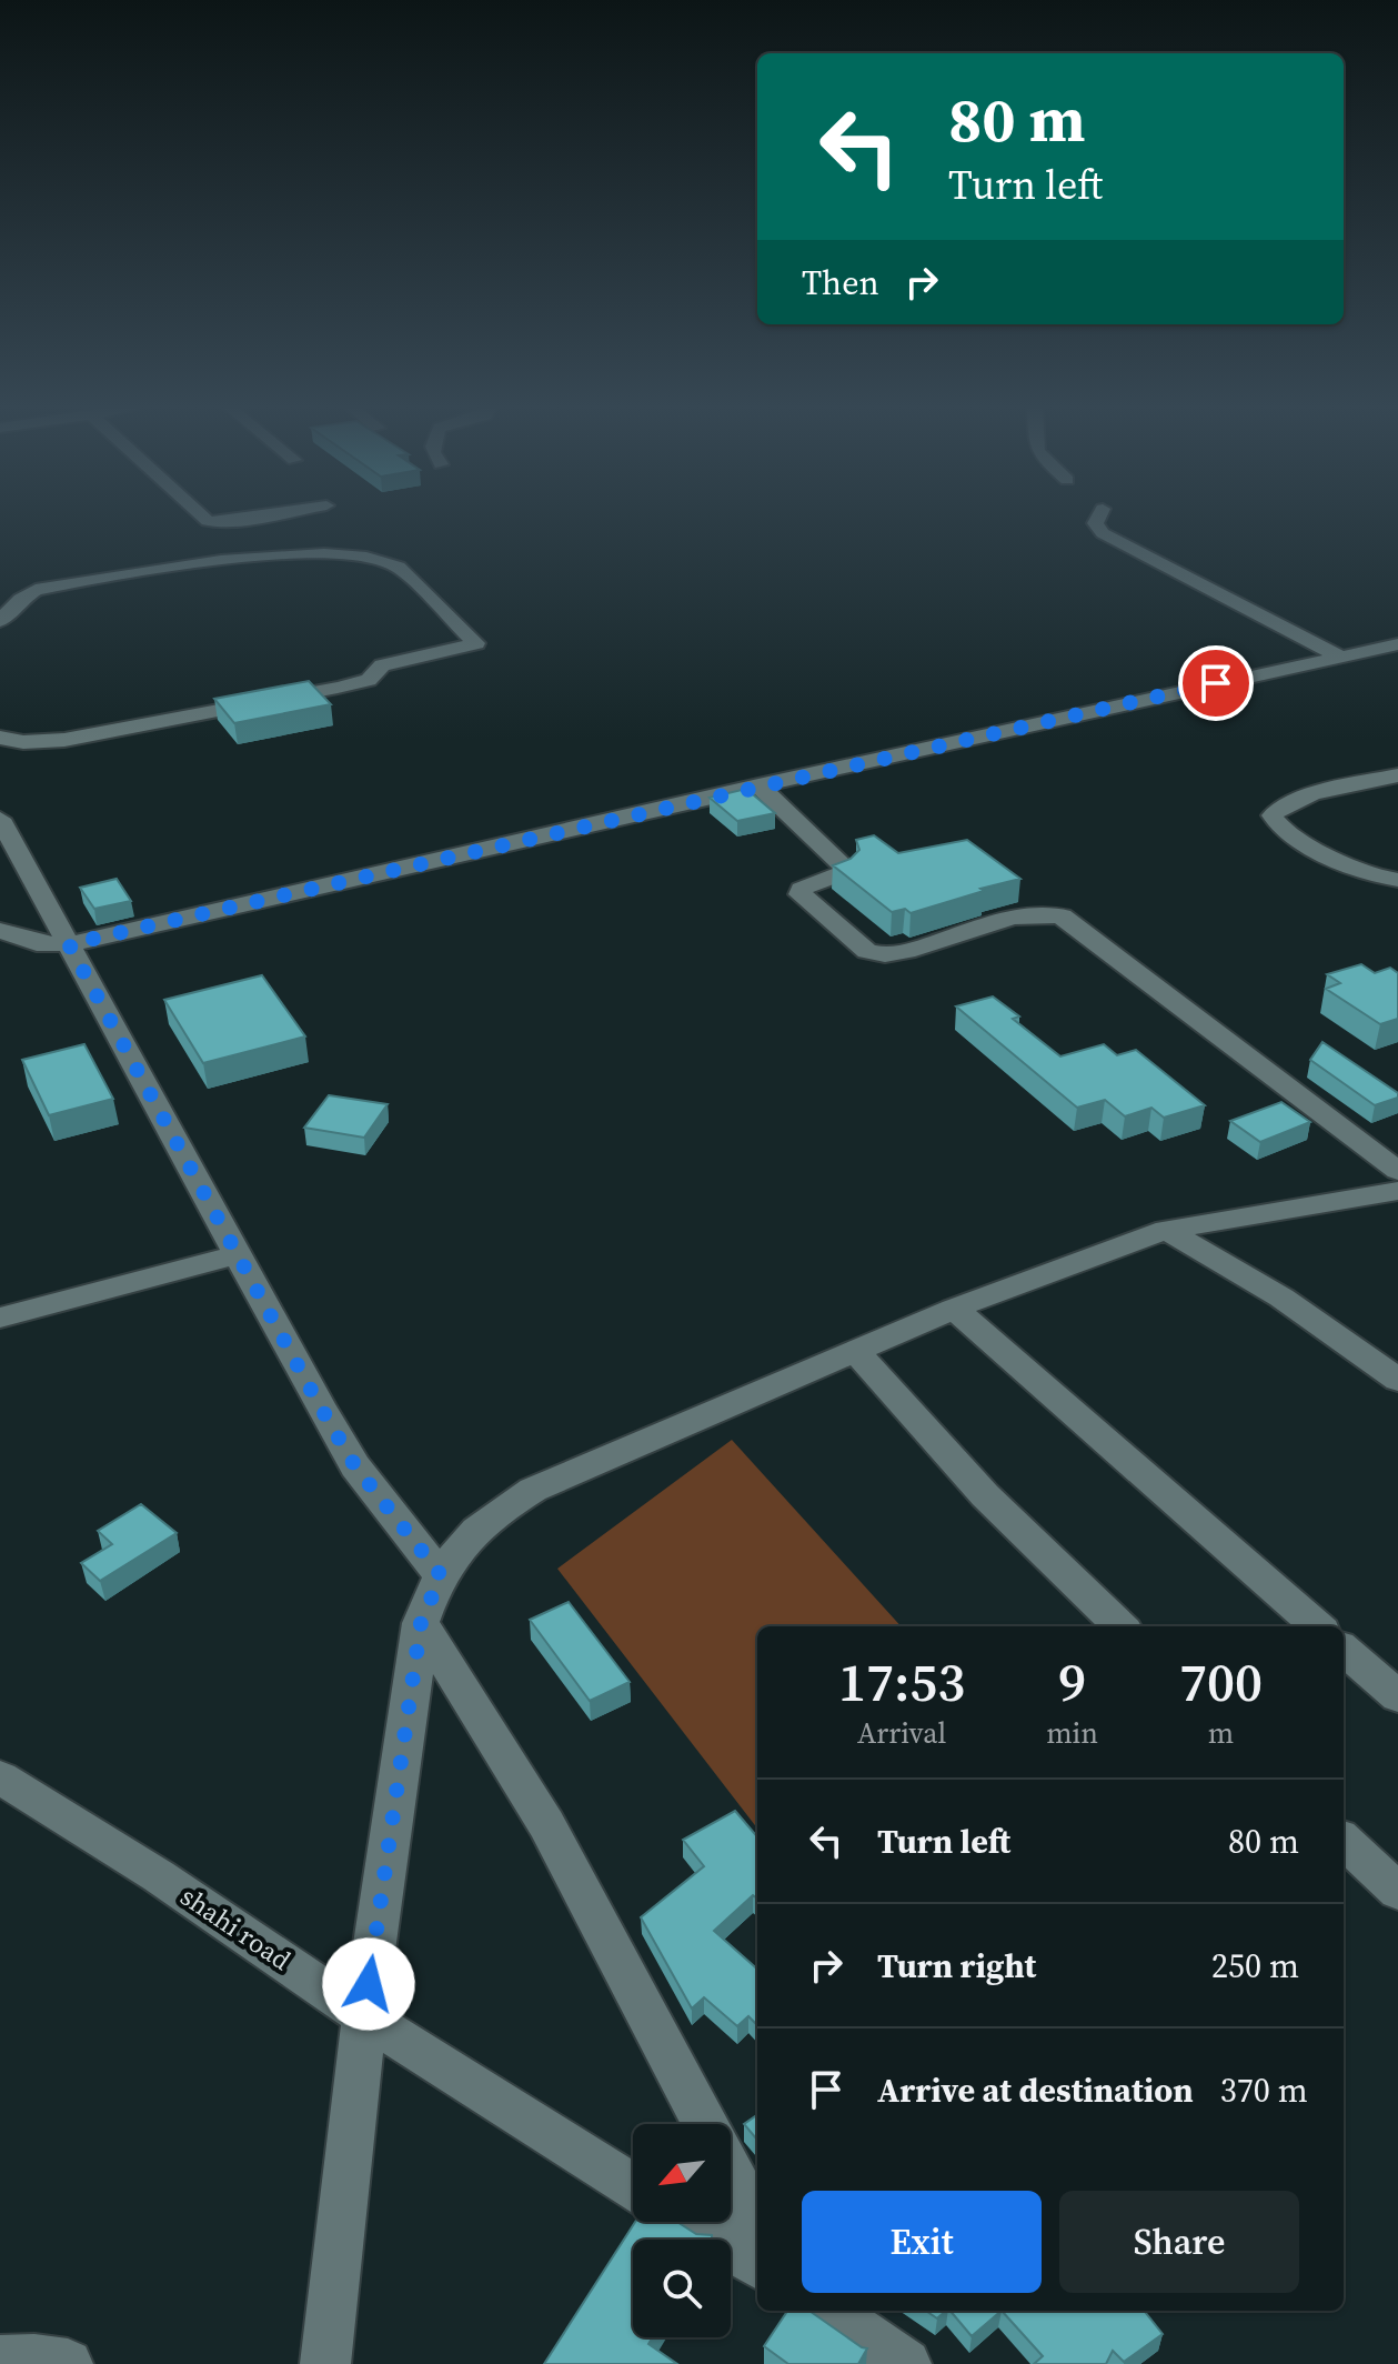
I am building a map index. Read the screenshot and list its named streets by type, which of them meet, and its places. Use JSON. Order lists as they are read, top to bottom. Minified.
{"streets":{"street":["shahi road"]},"north":"bottom left","page":{"turn":["80 m","Turn left"],"then":"Then","eta":["17:53","Arrival","9","min","700","m"],"list":[{"name":"Turn left","value":"80 m"},{"name":"Turn right","value":"250 m"},{"name":"Arrive at destination","value":"370 m"}],"buttons":["Exit","Share"]}}
